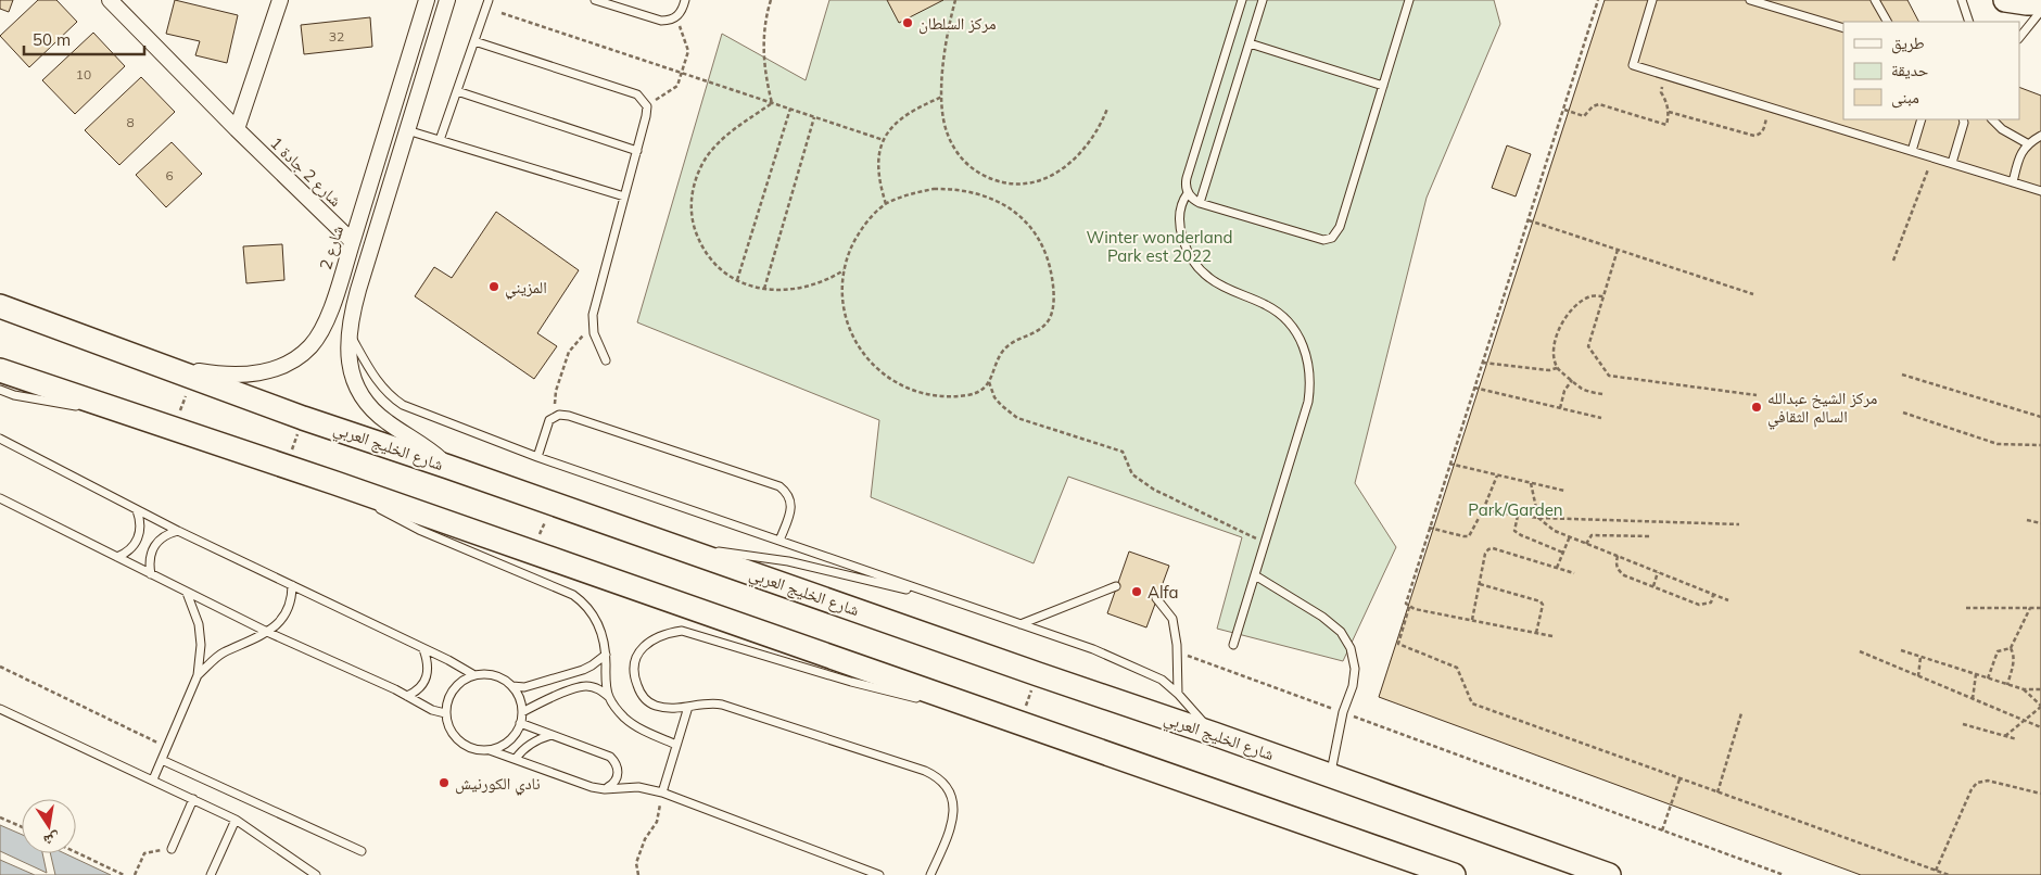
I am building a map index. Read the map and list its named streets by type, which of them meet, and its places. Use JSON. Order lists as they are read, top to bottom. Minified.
{"streets":{"main road":["شارع الخليج العربي"],"street":["شارع 2 جادة 1","شارع 2"]},"crossings":[["شارع 2 جادة 1","شارع 2"],["شارع 2","شارع الخليج العربي"]],"parks":["Winter wonderland Park est 2022","Park/Garden"],"places":["مركز السلطان","المزيني","مركز الشيخ عبدالله السالم الثقافي","Alfa","نادي الكورنيش"],"house_numbers":["32","10","8","6"],"legend":["طريق","حديقة","مبنى"],"scale_bar":"50 m","north":"bottom"}
